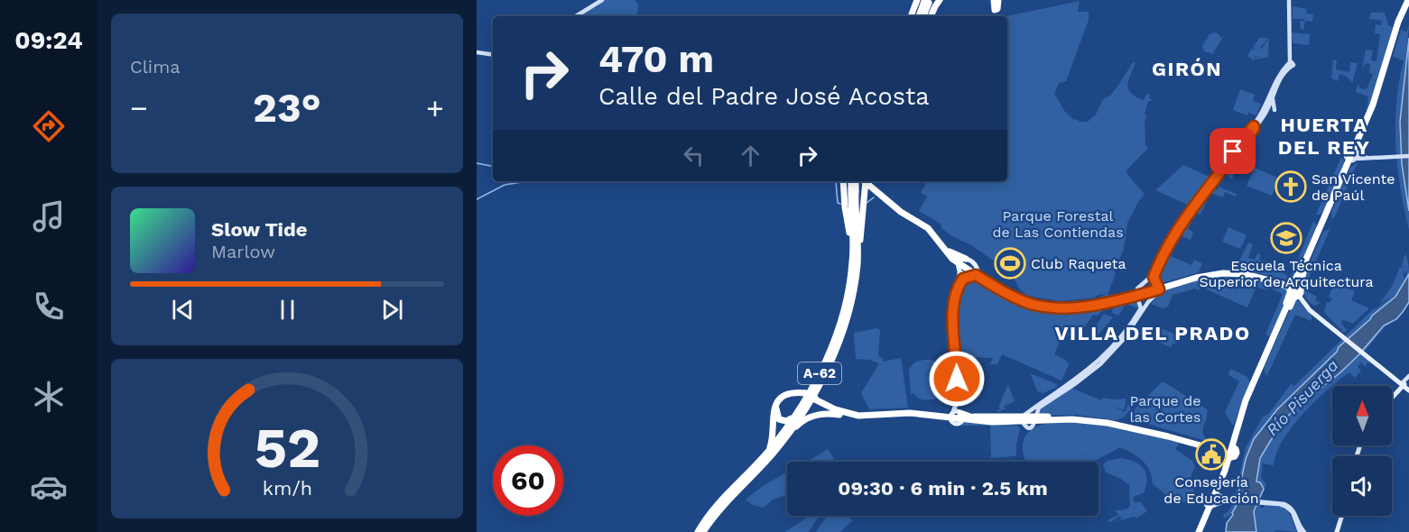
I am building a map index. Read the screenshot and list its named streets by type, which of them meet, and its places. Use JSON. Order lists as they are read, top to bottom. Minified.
{"streets":{"highway":["A-62"]},"districts":["GIRÓN","HUERTA DEL REY","VILLA DEL PRADO"],"water":["Río Pisuerga"],"parks":["Parque Forestal de Las Contiendas","Parque de las Cortes"],"places":{"church":["San Vicente de Paúl"],"school or university":["Escuela Técnica Superior de Arquitectura"],"sports":["Club Raqueta"],"public building":["Consejería de Educación"]},"north":"top","page":{"tabs":"09:24","tile":"Clima","turn":["470 m","Calle del Padre José Acosta"],"heat":["−","23°","+"],"song":["Slow Tide","Marlow"],"limit":"60","trip":"09:30 · 6 min · 2.5 km","gauge":["52","km/h"]}}
